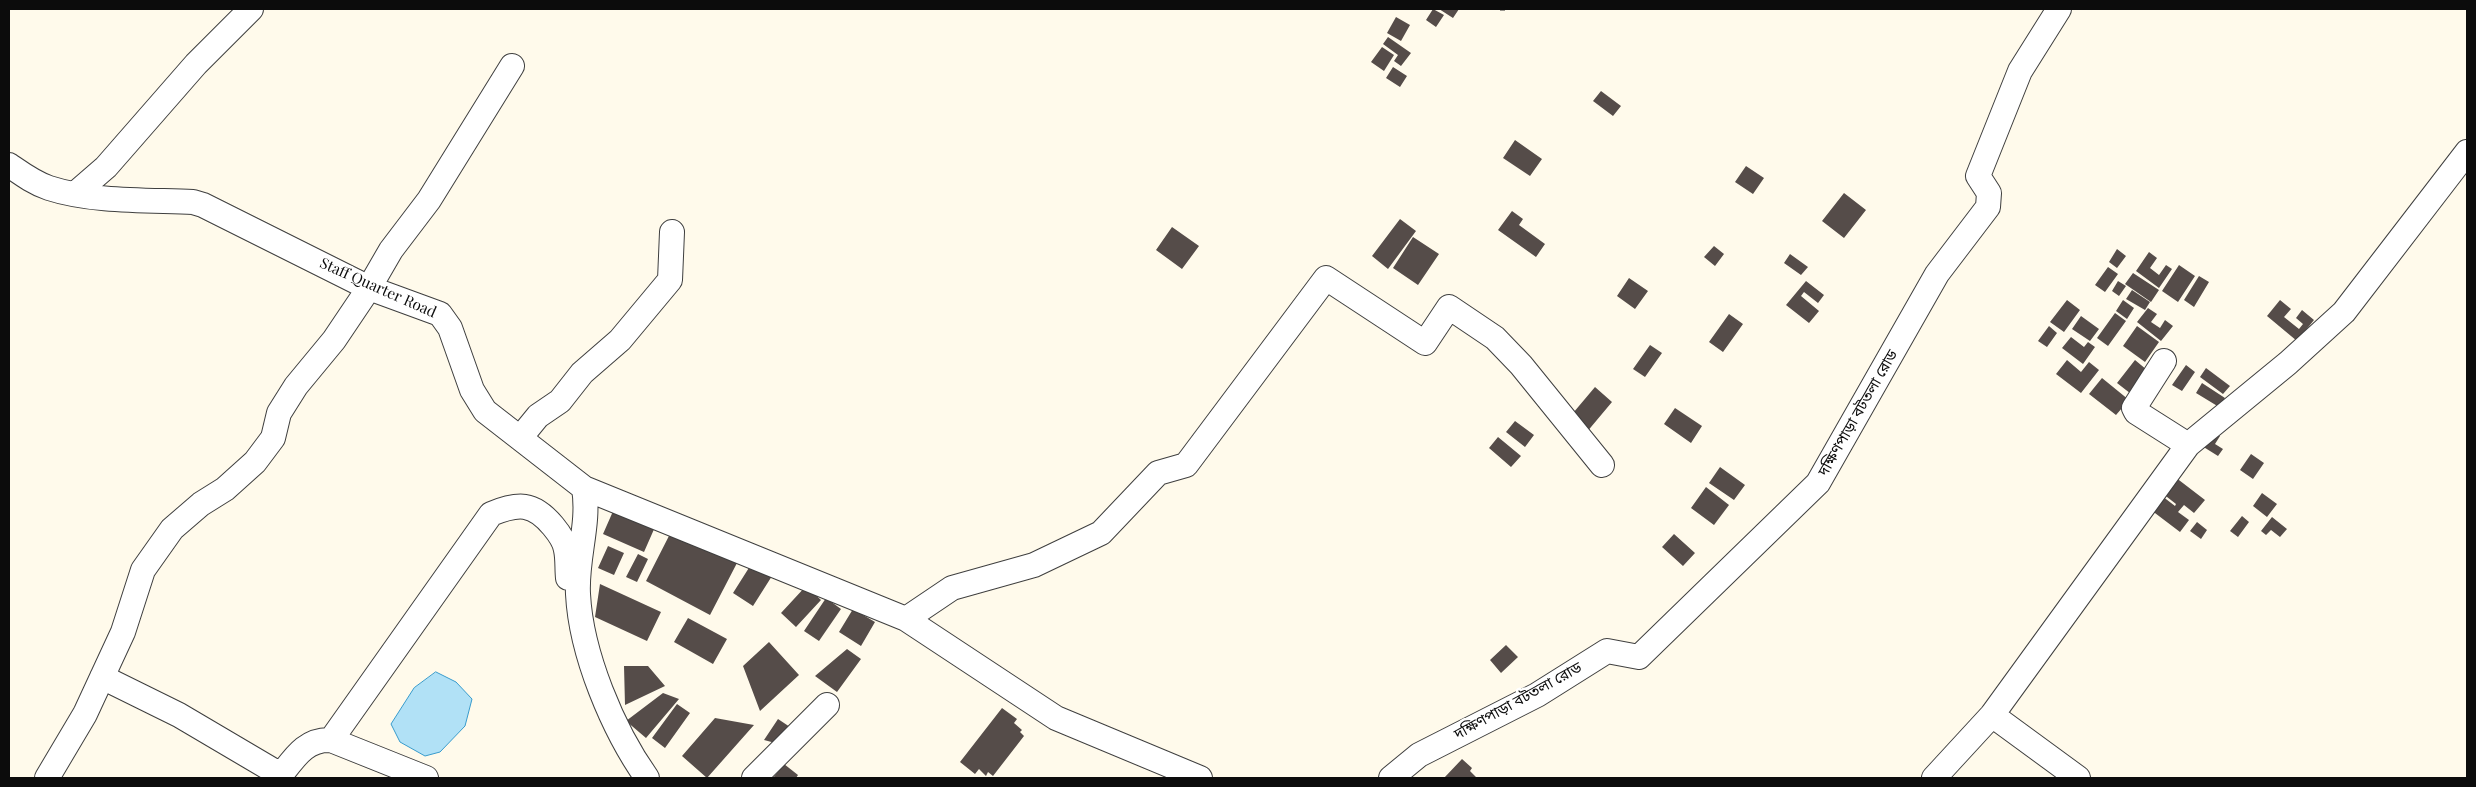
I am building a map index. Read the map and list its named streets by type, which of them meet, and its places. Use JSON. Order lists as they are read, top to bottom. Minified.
{"streets":{"street":["Staff Quarter Road","দক্ষিণপাড়া বটতলা রোড"]}}
